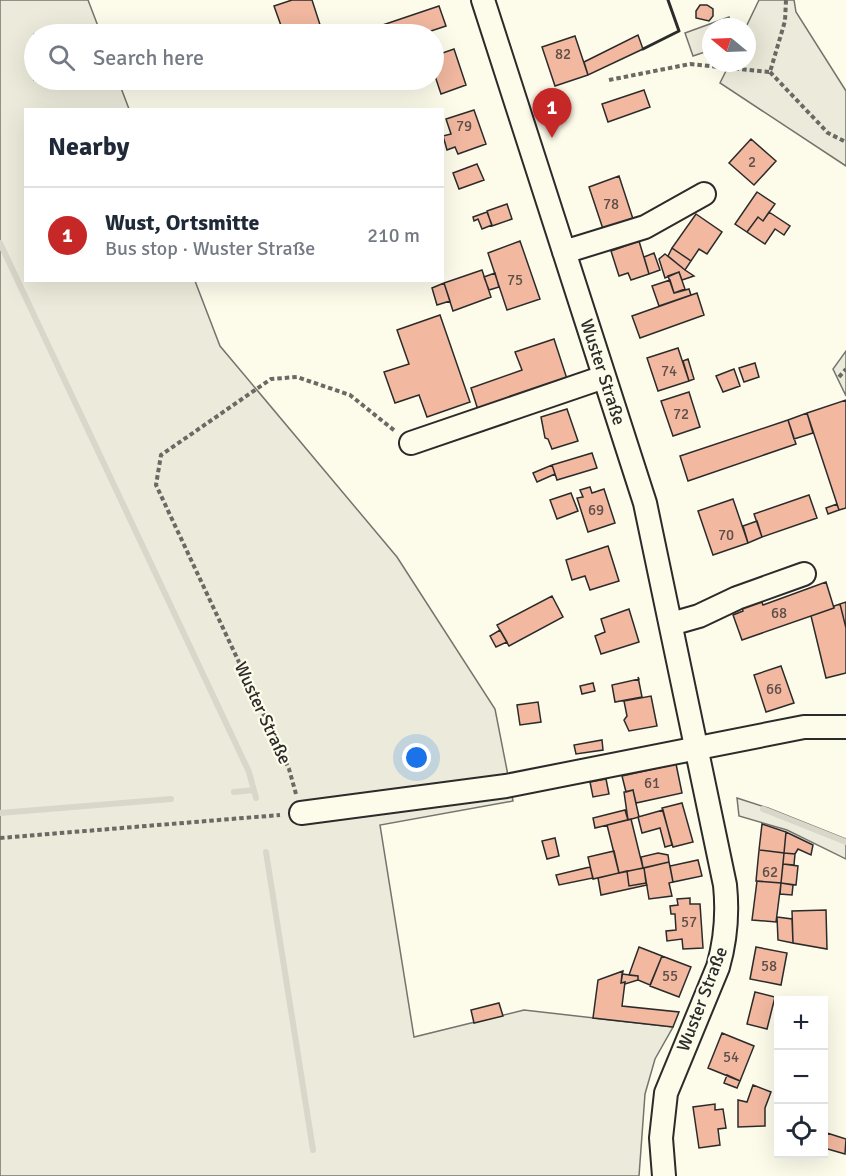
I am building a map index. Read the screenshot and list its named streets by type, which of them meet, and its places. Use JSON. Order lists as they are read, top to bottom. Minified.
{"streets":{"street":["Wuster Straße"]},"house_numbers":["82","79","2","78","75","74","72","69","70","68","66","61","62","57","58","55","54"],"north":"left","page":{"search":"Search here","pins":"1","heading":"Nearby","list":[{"mark":"1","name":"Wust, Ortsmitte","note":"Bus stop · Wuster Straße","value":"210 m"}],"map_buttons":["+","−"]}}
